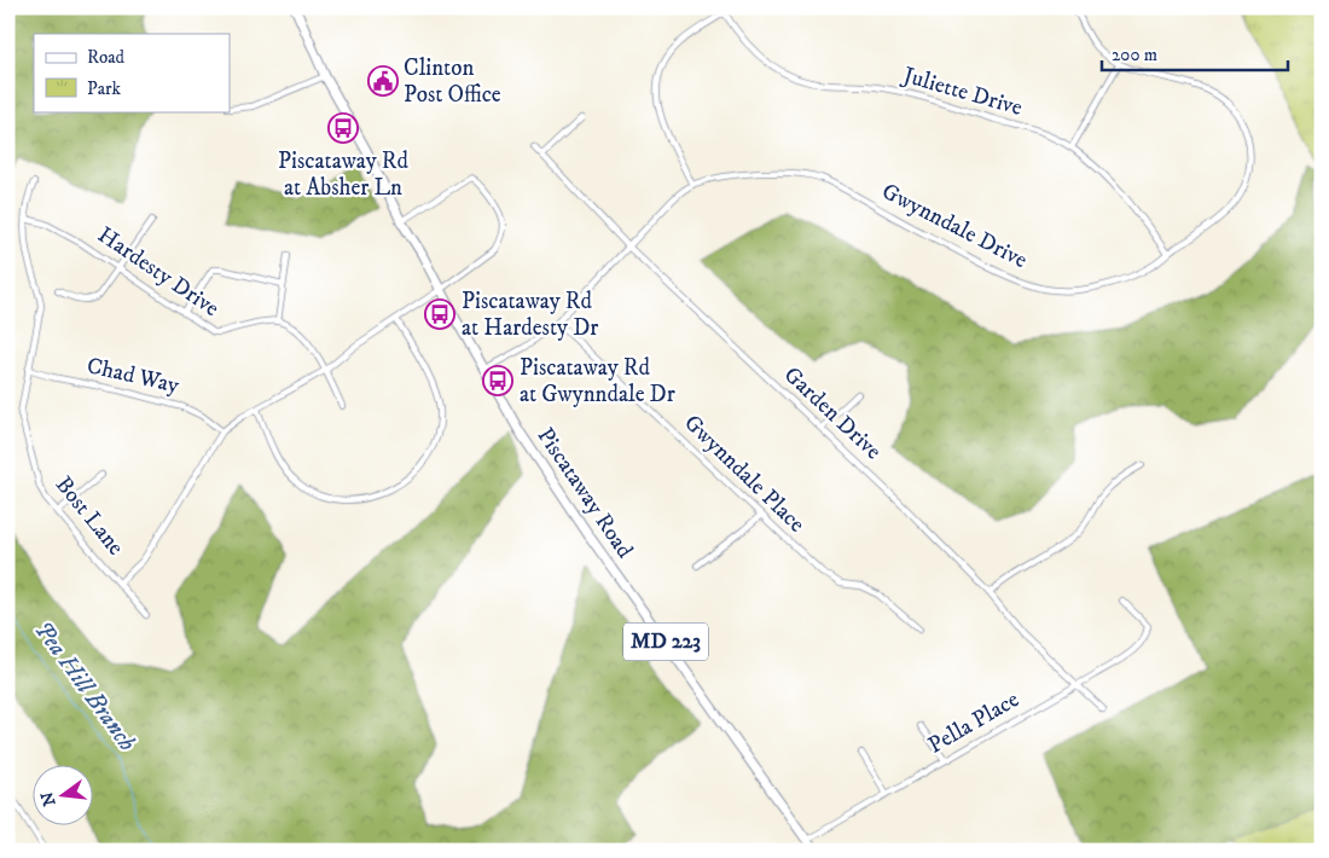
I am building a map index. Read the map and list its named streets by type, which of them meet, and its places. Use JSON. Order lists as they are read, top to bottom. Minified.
{"streets":{"main road":["Piscataway Road","MD 223"],"street":["Juliette Drive","Gwynndale Drive","Hardesty Drive","Chad Way","Garden Drive","Gwynndale Place","Bost Lane","Pella Place"]},"crossings":[["Juliette Drive","Gwynndale Drive"],["Gwynndale Drive","Garden Drive"],["Gwynndale Drive","Gwynndale Place"],["Gwynndale Drive","Piscataway Road"],["Hardesty Drive","Bost Lane"],["Chad Way","Bost Lane"],["Garden Drive","Pella Place"],["Piscataway Road","Pella Place"]],"water":["Pea Hill Branch"],"places":{"public building":["Clinton Post Office"],"bus stop":["Piscataway Rd at Absher Ln","Piscataway Rd at Hardesty Dr","Piscataway Rd at Gwynndale Dr"]},"legend":["Road","Park"],"scale_bar":"200 m","north":"left"}
